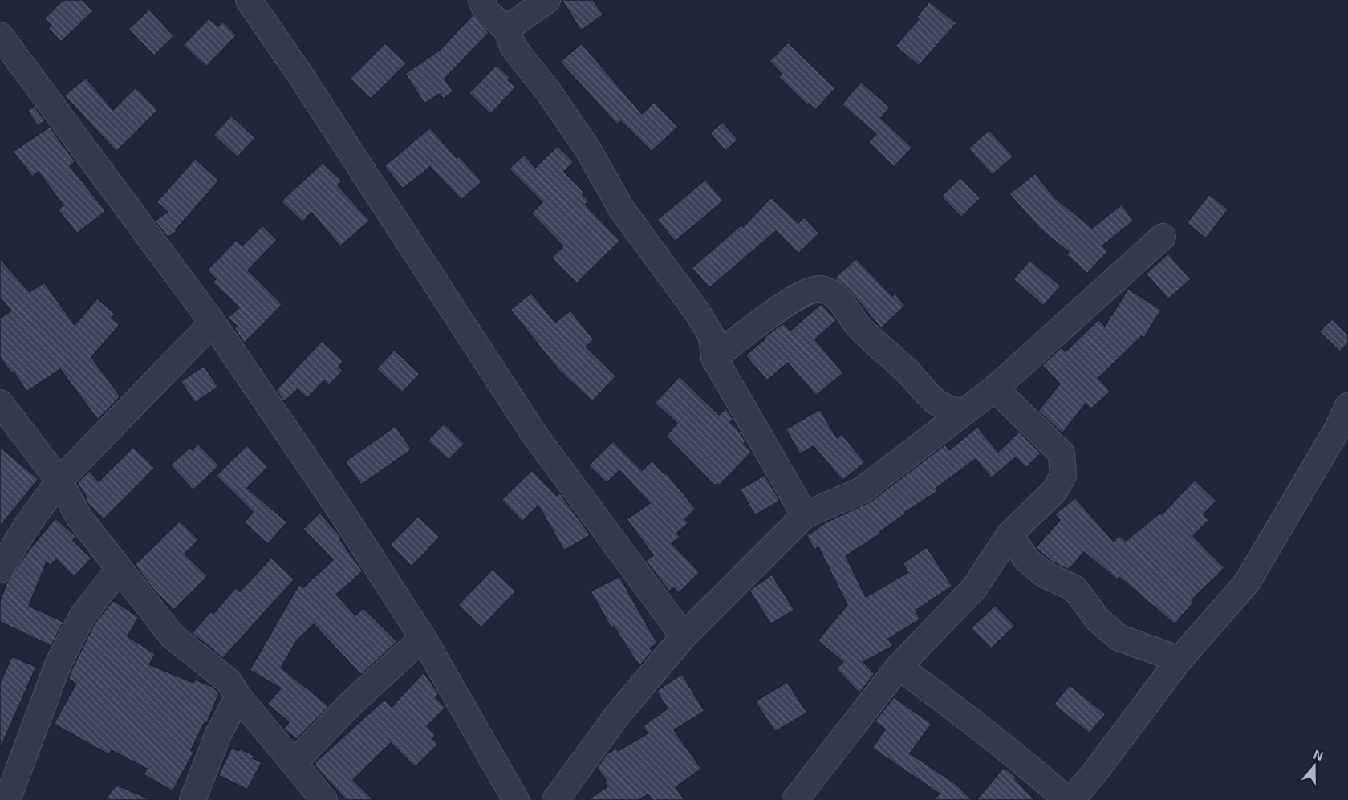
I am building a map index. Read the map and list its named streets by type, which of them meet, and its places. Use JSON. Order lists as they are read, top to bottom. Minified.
{"north":"top"}
